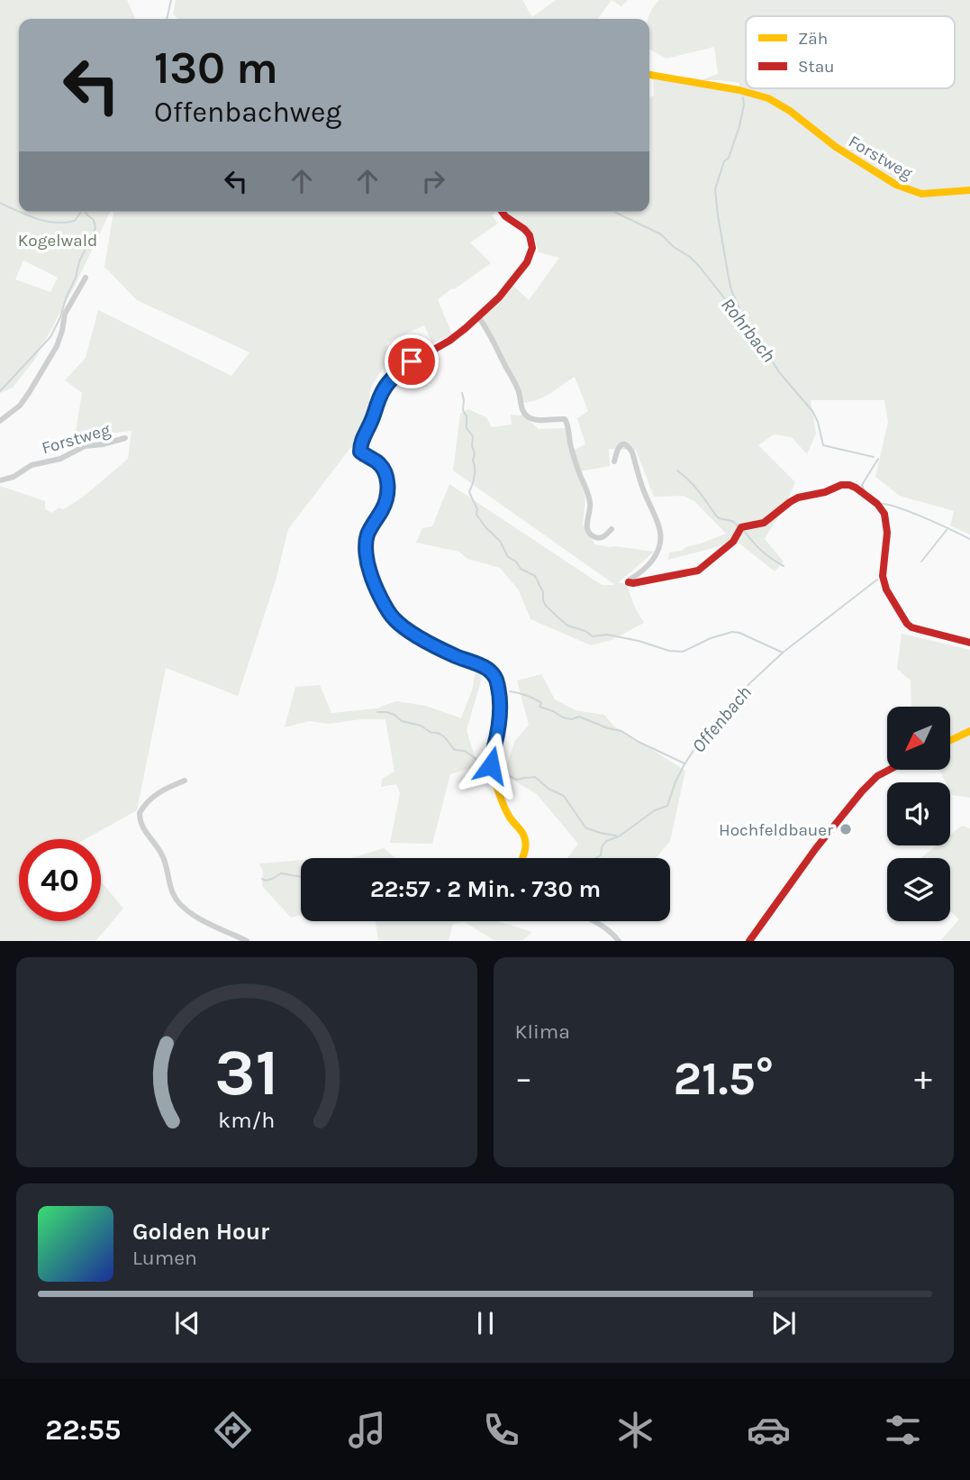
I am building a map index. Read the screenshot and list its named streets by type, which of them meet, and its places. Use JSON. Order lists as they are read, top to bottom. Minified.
{"streets":{"street":["Forstweg"]},"water":["Rohrbach","Offenbach"],"parks":["Kogelwald"],"places":["Hochfeldbauer"],"legend":["Zäh","Stau"],"north":"bottom left","page":{"turn":["130 m","Offenbachweg"],"limit":"40","trip":"22:57 · 2 Min. · 730 m","tile":"Klima","heat":["−","21.5°","+"],"song":["Golden Hour","Lumen"],"tabs":"22:55","gauge":["31","km/h"]}}
